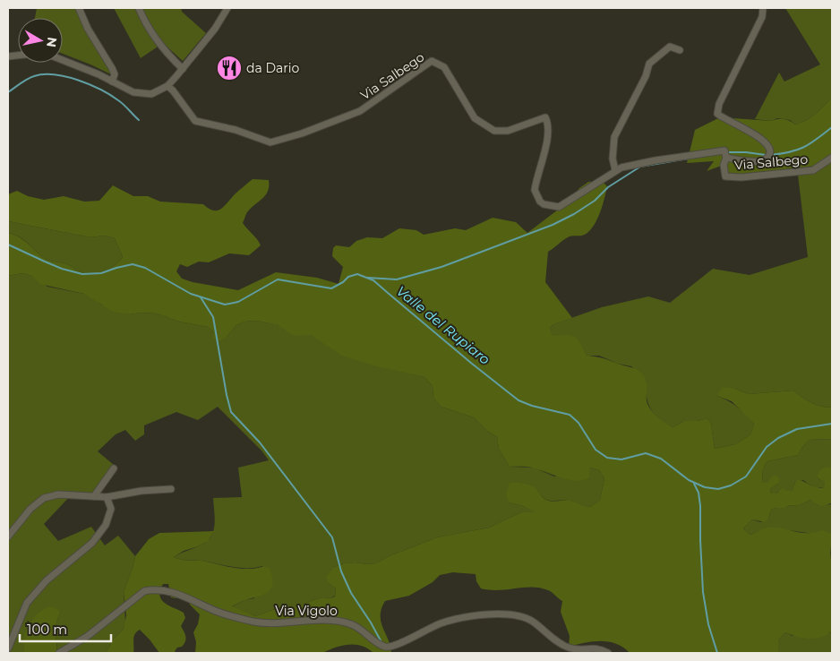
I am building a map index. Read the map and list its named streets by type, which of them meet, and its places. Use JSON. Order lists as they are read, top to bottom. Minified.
{"streets":{"street":["Via Salbego","Via Vigolo"]},"water":["Valle del Rupiaro"],"places":{"restaurant":["da Dario"]},"scale_bar":"100 m","north":"right"}
